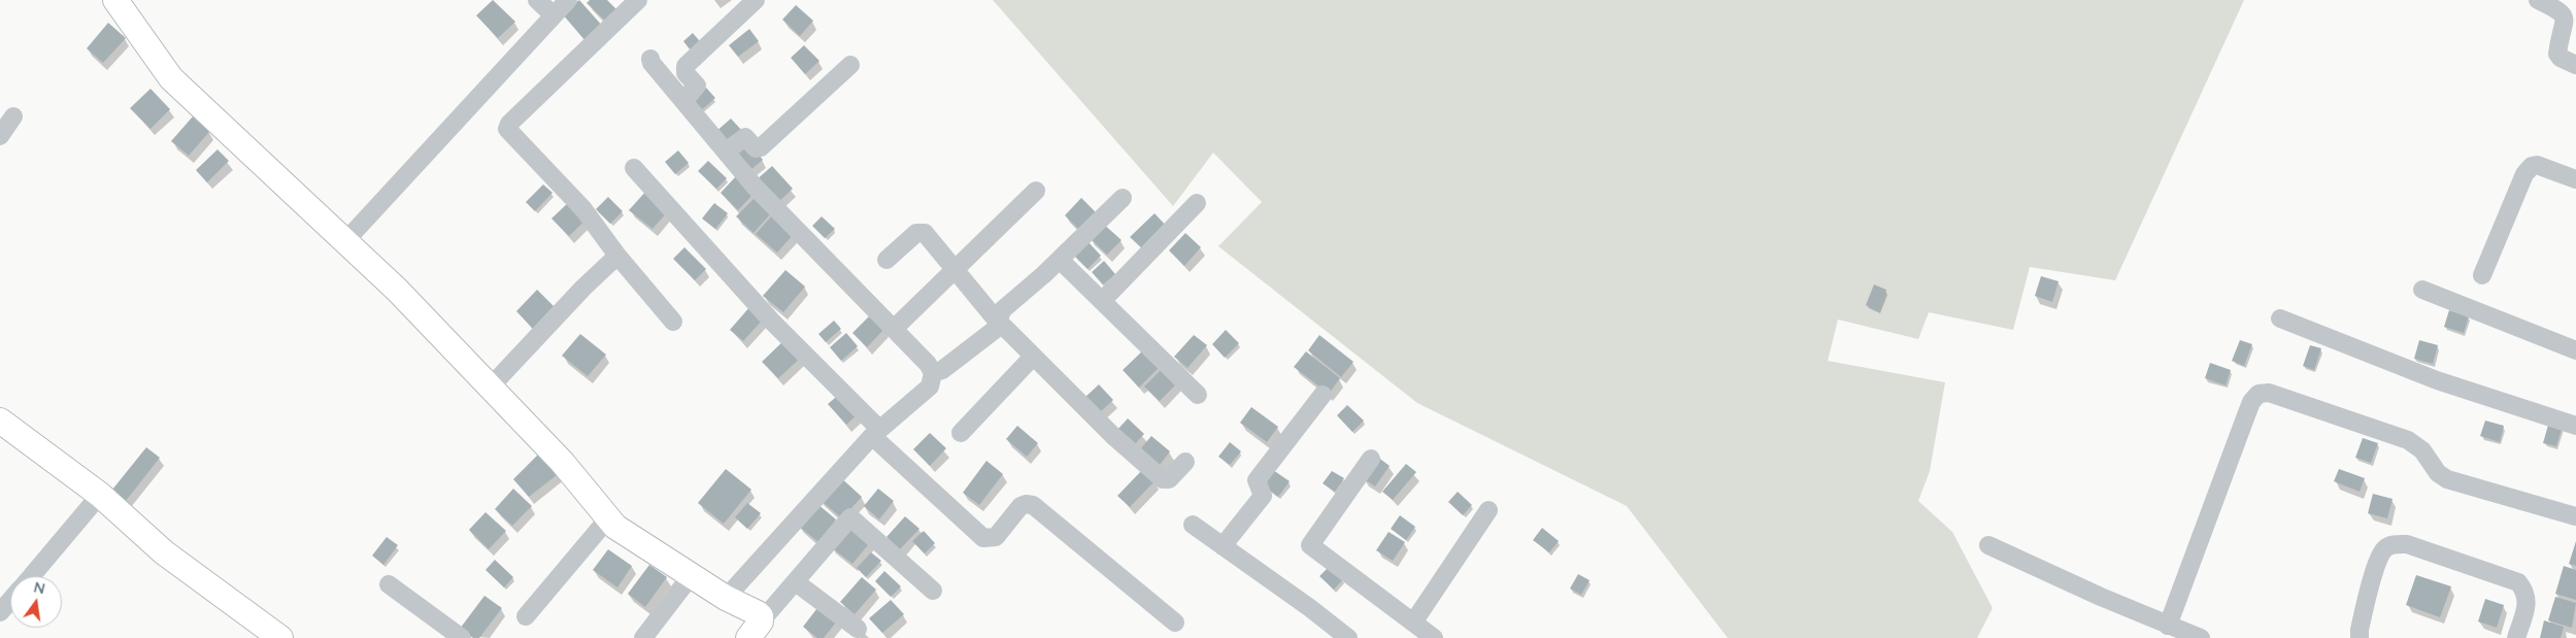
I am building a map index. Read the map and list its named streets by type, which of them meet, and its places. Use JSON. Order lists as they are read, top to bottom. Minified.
{"north":"top"}
